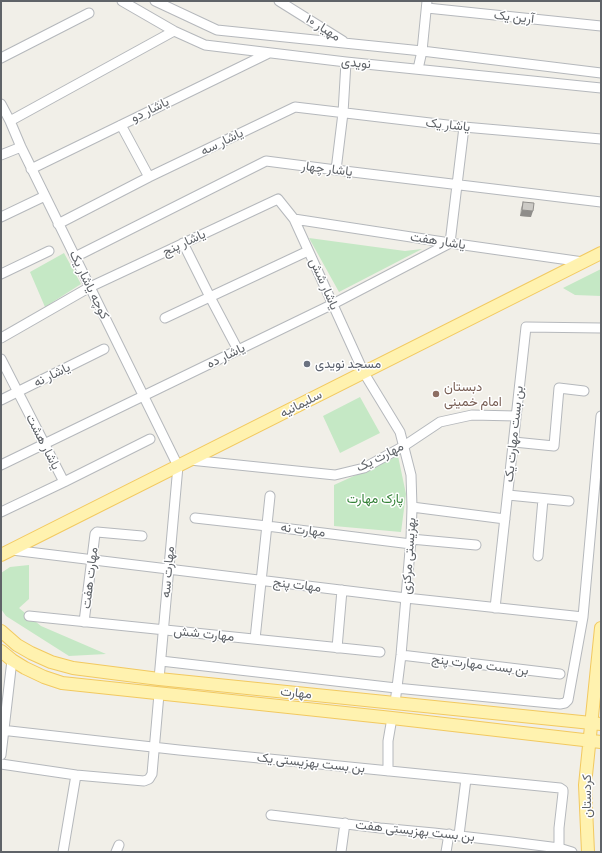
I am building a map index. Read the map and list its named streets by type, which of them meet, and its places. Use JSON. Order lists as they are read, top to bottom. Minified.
{"streets":{"main road":["سلیمانیه","مهارت","کردستان"],"street":["آرین یک","مهیار ۱۰","نویدی","یاشار دو","یاشار یک","یاشار سه","یاشار چهار","یاشار هفت","یاشار پنج","یاشار شش","کوچه یاشار یک","یاشار ده","یاشار نه","بن بست مهارت یک","یاشار هشت","مهارت یک","مهارت نه","بهزیستی مرکزی","مهارت سه","مهارت هفت","مهات پنج","مهارت شش","بن بست مهارت پنج","بن بست بهزیستی یک","بن بست بهزیستی هفت"]},"crossings":[["مهیار ۱۰","نویدی"],["نویدی","یاشار دو"],["یاشار دو","کوچه یاشار یک"],["یاشار یک","یاشار سه"],["یاشار سه","کوچه یاشار یک"],["یاشار چهار","کوچه یاشار یک"],["یاشار هفت","یاشار شش"],["یاشار هفت","یاشار ده"],["یاشار هفت","سلیمانیه"],["یاشار پنج","یاشار شش"],["یاشار پنج","کوچه یاشار یک"],["یاشار شش","یاشار ده"],["یاشار شش","سلیمانیه"],["یاشار شش","بهزیستی مرکزی"],["کوچه یاشار یک","یاشار ده"],["کوچه یاشار یک","سلیمانیه"],["کوچه یاشار یک","مهارت سه"],["یاشار ده","یاشار هشت"],["یاشار نه","یاشار هشت"],["سلیمانیه","مهارت یک"],["سلیمانیه","بهزیستی مرکزی"],["سلیمانیه","مهارت سه"],["سلیمانیه","مهات پنج"],["بن بست مهارت یک","مهارت یک"],["بن بست مهارت یک","مهات پنج"],["مهارت یک","بهزیستی مرکزی"],["مهارت نه","بهزیستی مرکزی"],["بهزیستی مرکزی","مهات پنج"],["بهزیستی مرکزی","بن بست مهارت پنج"],["بهزیستی مرکزی","مهارت"],["مهارت سه","مهات پنج"],["مهارت سه","مهارت شش"],["مهارت سه","مهارت"],["مهارت هفت","مهات پنج"],["مهارت هفت","مهارت شش"],["مهارت","کردستان"],["بن بست بهزیستی یک","بن بست بهزیستی هفت"]],"parks":["پارک مهارت"],"places":["مسجد نویدی","دبستان امام خمینی"]}
